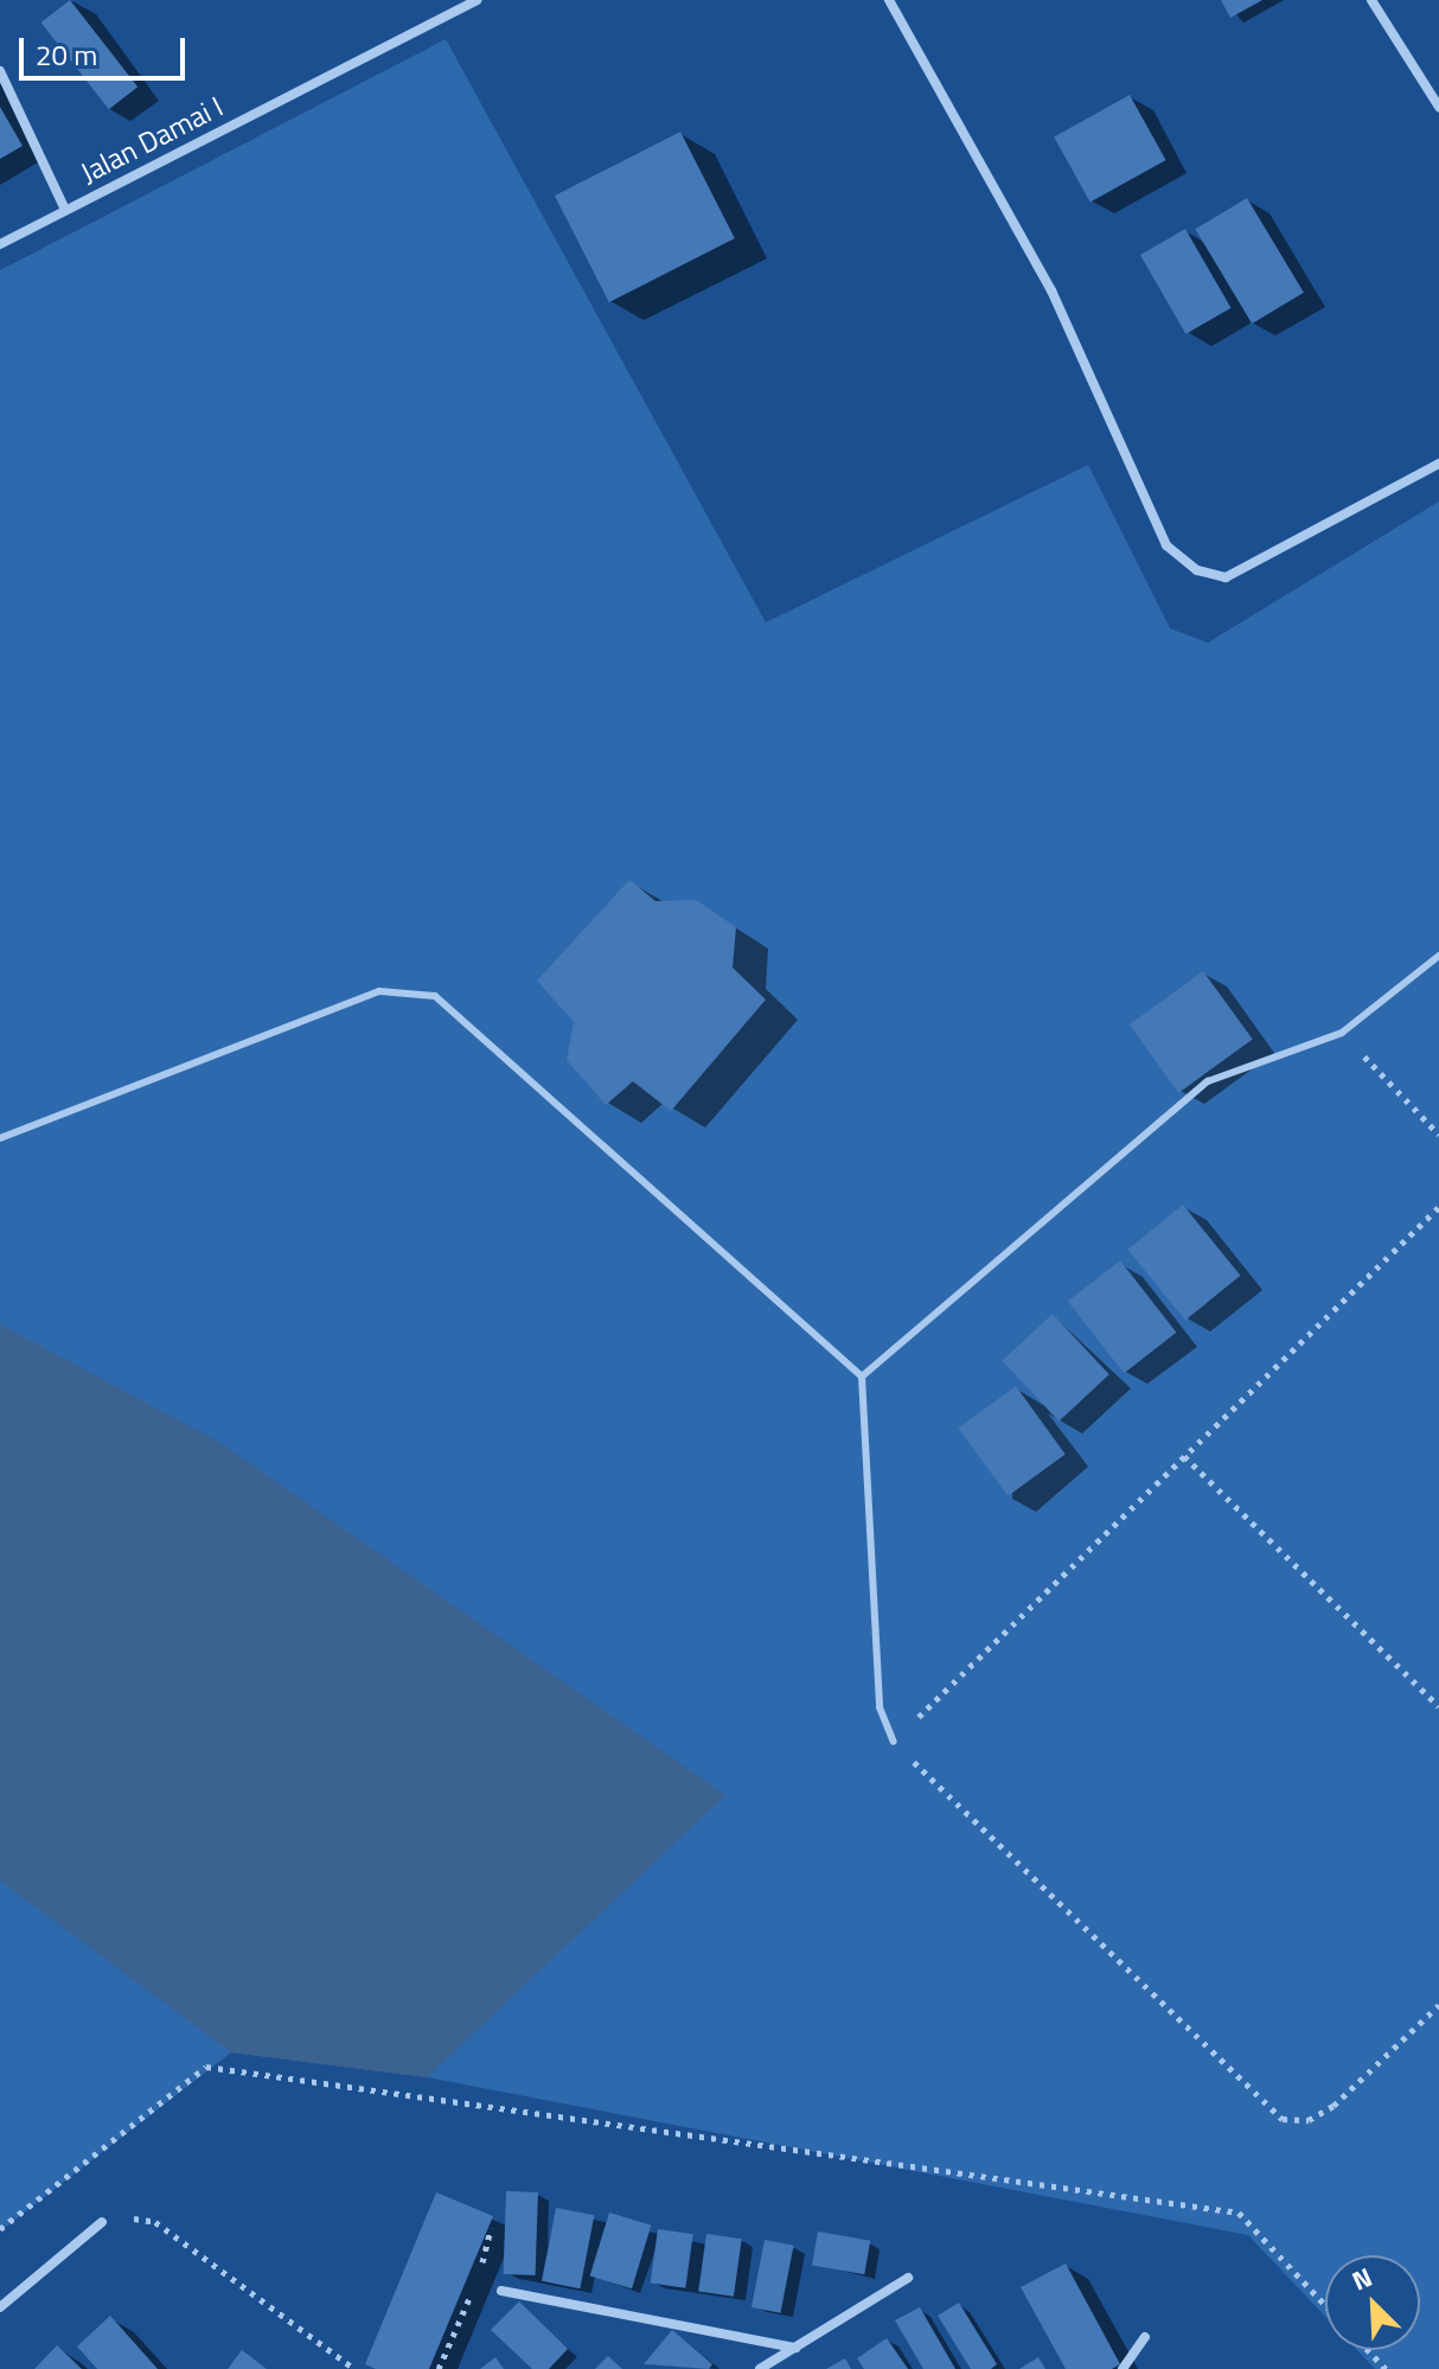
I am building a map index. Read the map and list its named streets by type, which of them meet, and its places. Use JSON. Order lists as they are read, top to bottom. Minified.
{"streets":{"street":["Jalan Damai I"]},"scale_bar":"20 m","north":"top left"}
